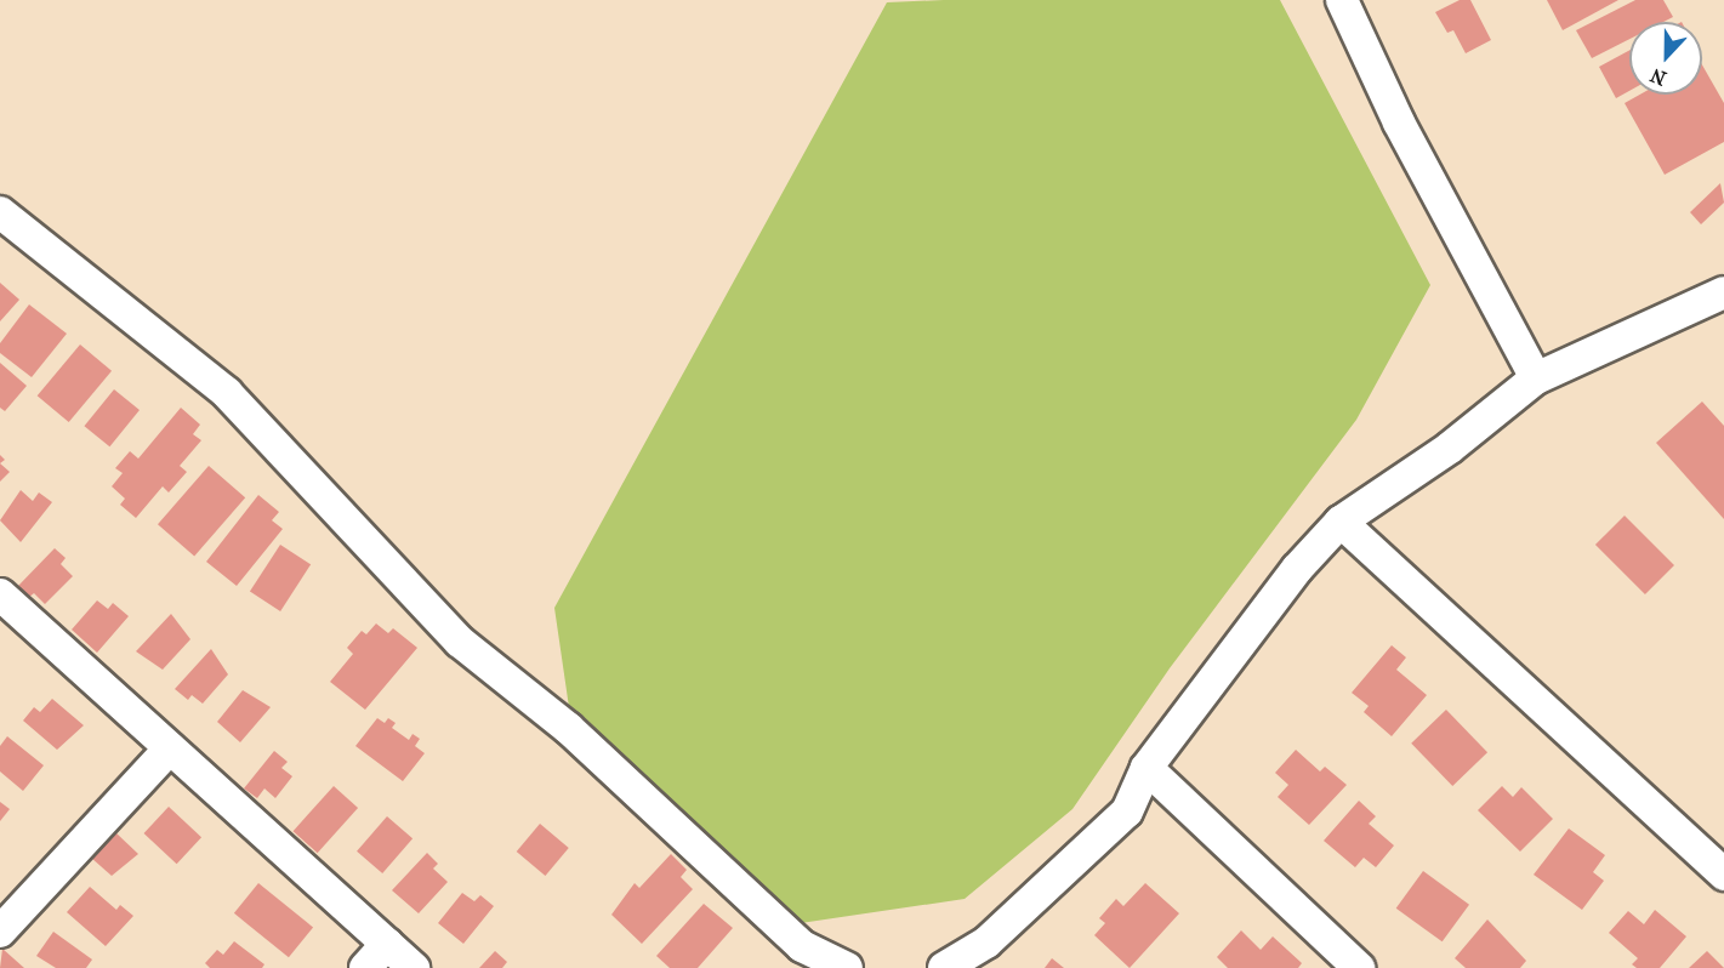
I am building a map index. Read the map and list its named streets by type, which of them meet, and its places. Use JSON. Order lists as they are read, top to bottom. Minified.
{"north":"bottom"}
